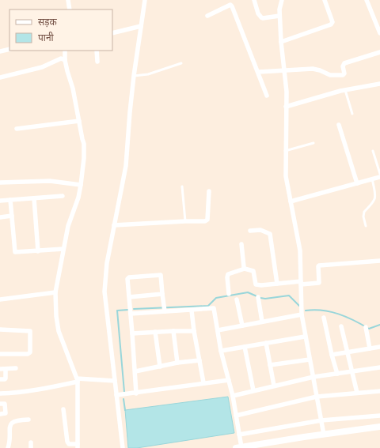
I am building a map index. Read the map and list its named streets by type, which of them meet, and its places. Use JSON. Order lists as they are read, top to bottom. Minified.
{"legend":["सड़क","पानी"]}
